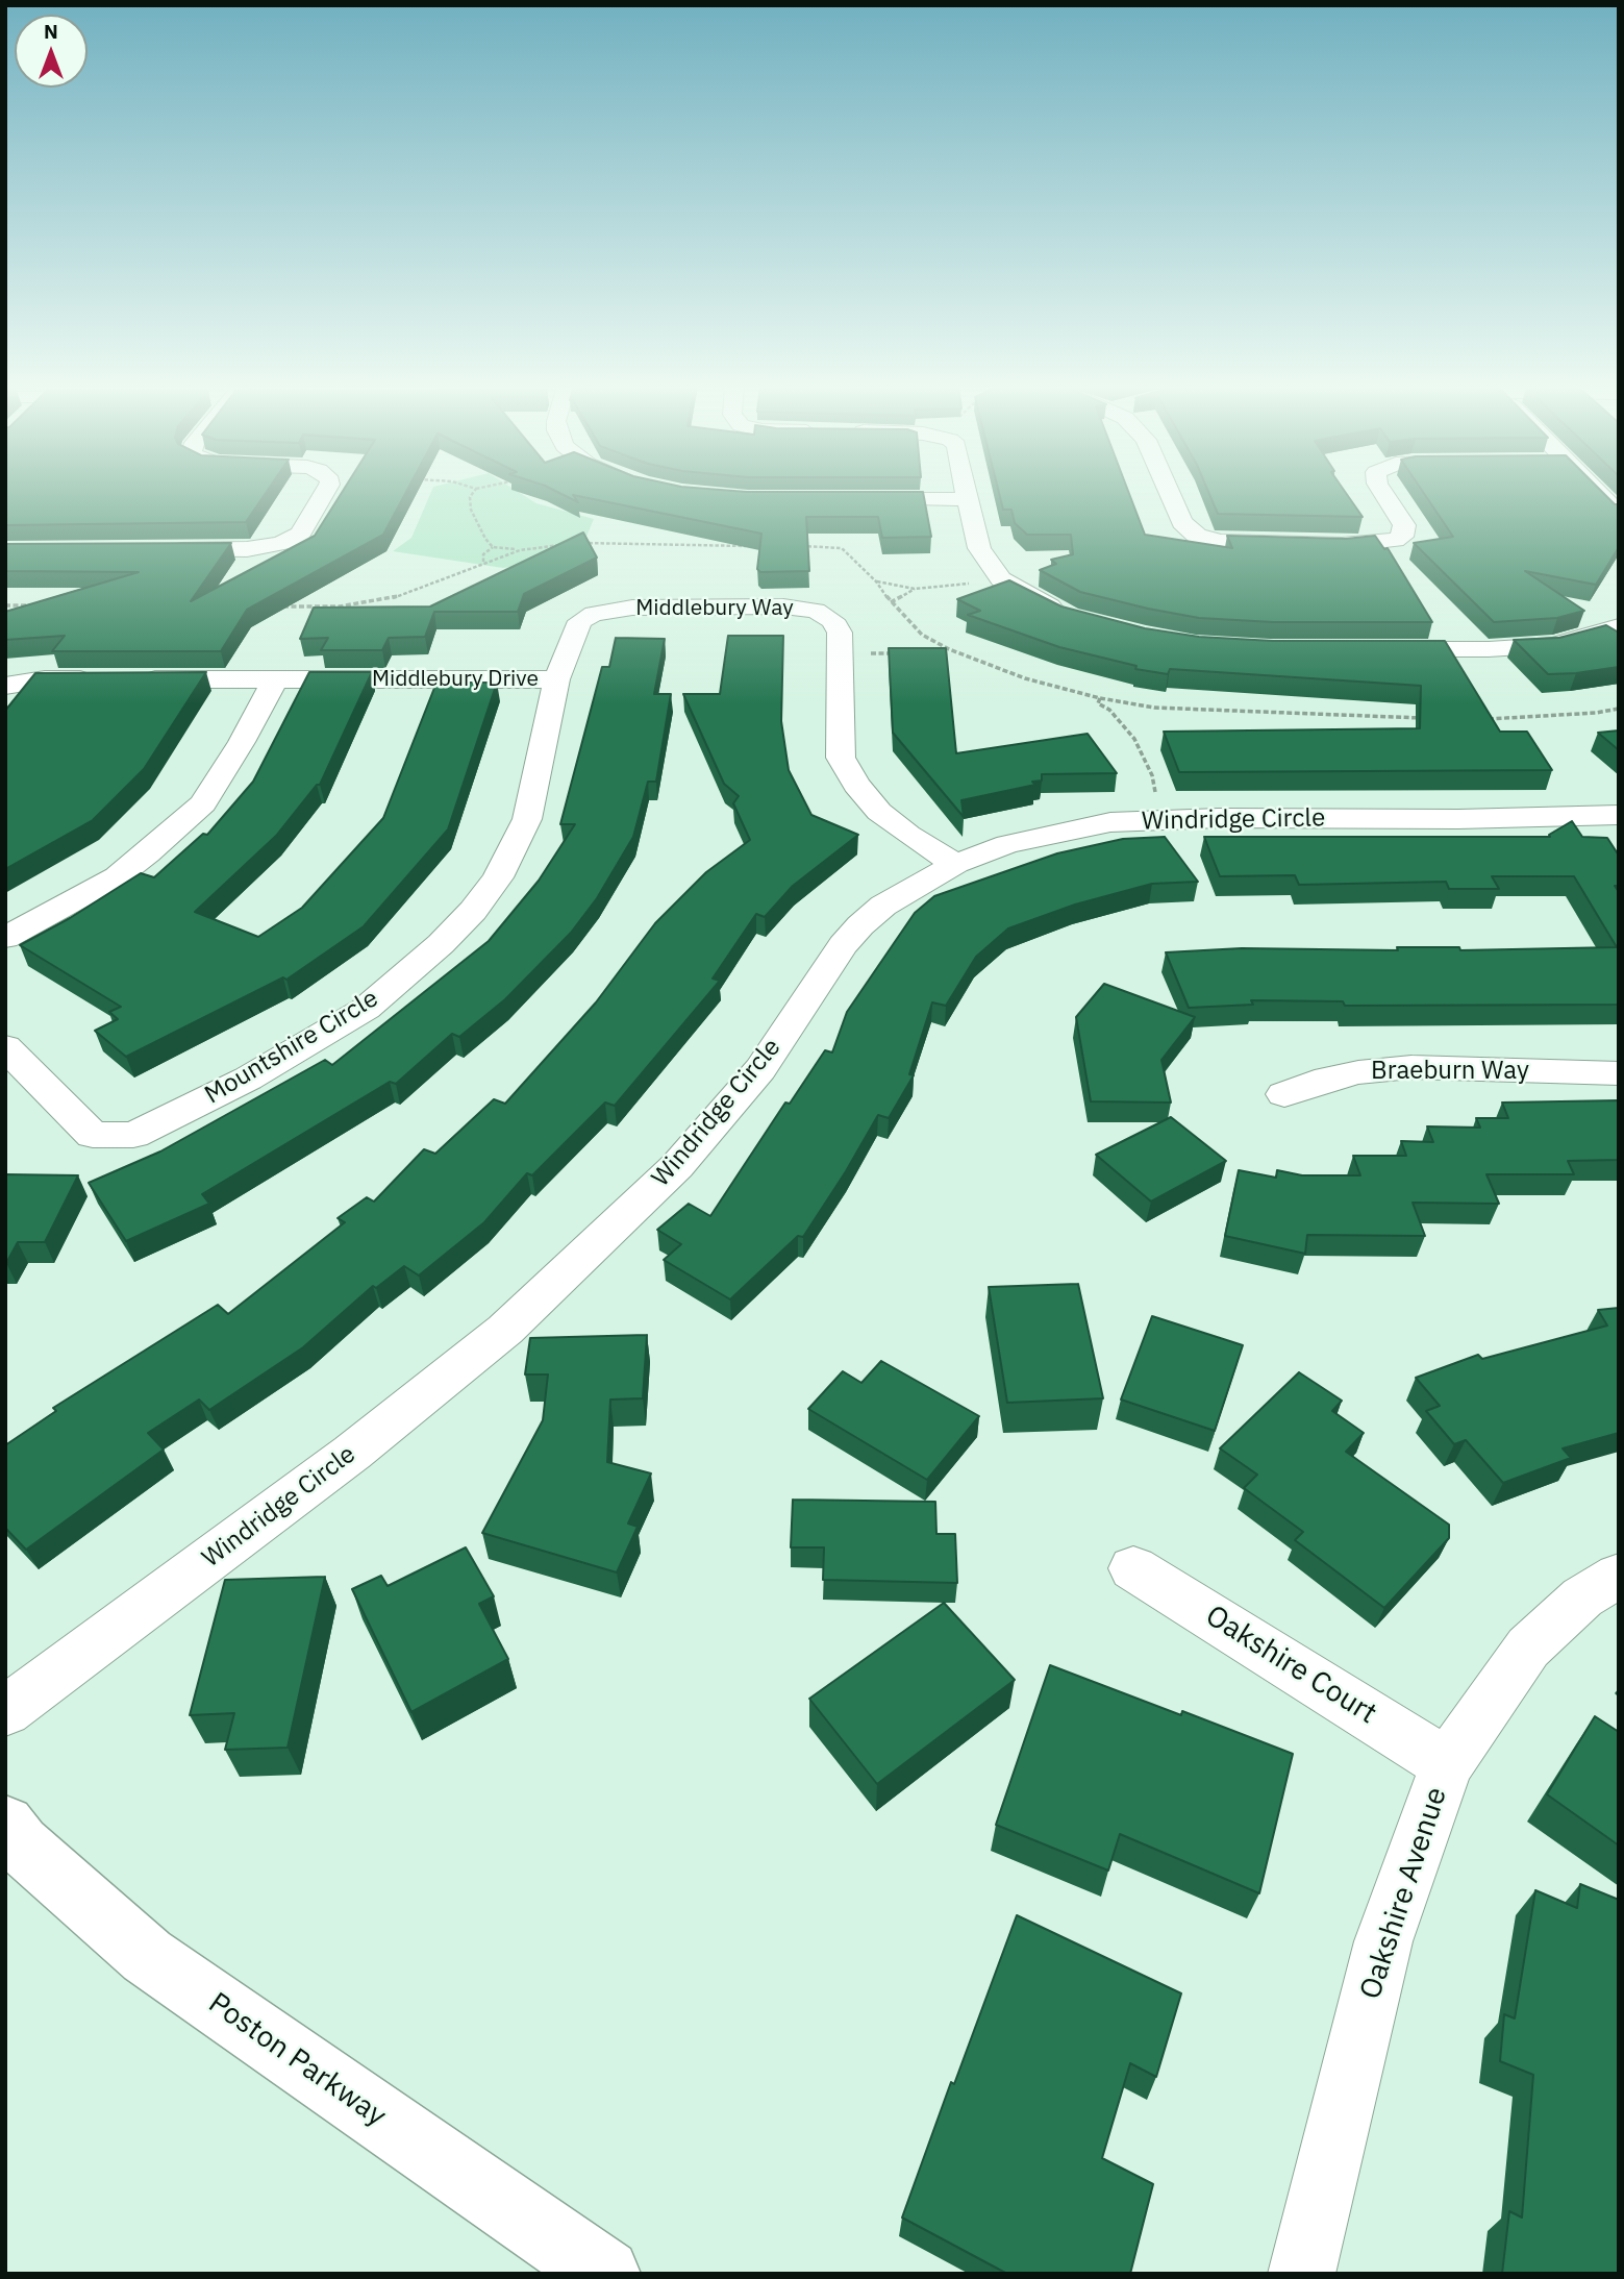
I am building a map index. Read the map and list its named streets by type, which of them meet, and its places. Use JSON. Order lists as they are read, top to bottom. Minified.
{"streets":{"street":["Middlebury Way","Middlebury Drive","Windridge Circle","Mountshire Circle","Braeburn Way","Oakshire Court","Oakshire Avenue","Poston Parkway"]},"crossings":[["Middlebury Way","Middlebury Drive"],["Middlebury Way","Windridge Circle"],["Middlebury Way","Mountshire Circle"],["Middlebury Drive","Mountshire Circle"],["Oakshire Court","Oakshire Avenue"]],"north":"top"}
